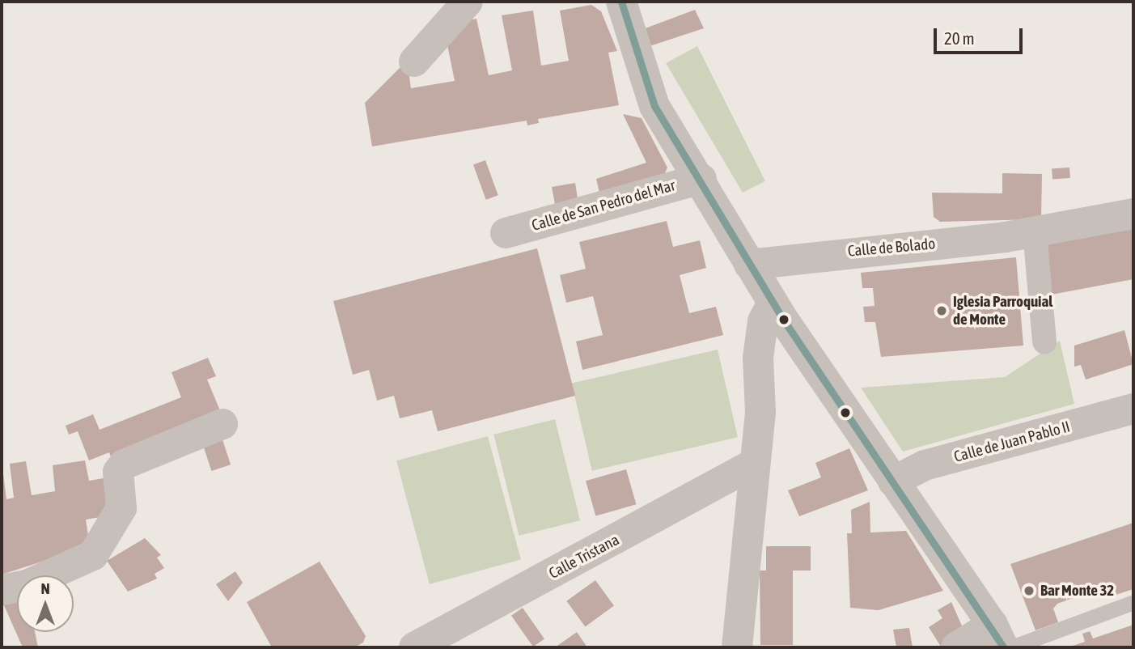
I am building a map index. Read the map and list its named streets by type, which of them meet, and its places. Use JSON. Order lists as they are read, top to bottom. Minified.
{"streets":{"street":["Calle de San Pedro del Mar","Calle de Bolado","Calle de Juan Pablo II","Calle Tristana"]},"crossings":[["Calle de San Pedro del Mar","Calle de Bolado"],["Calle de San Pedro del Mar","Calle de Juan Pablo II"]],"places":["Iglesia Parroquial de Monte","Bar Monte 32"],"scale_bar":"20 m","north":"top"}
